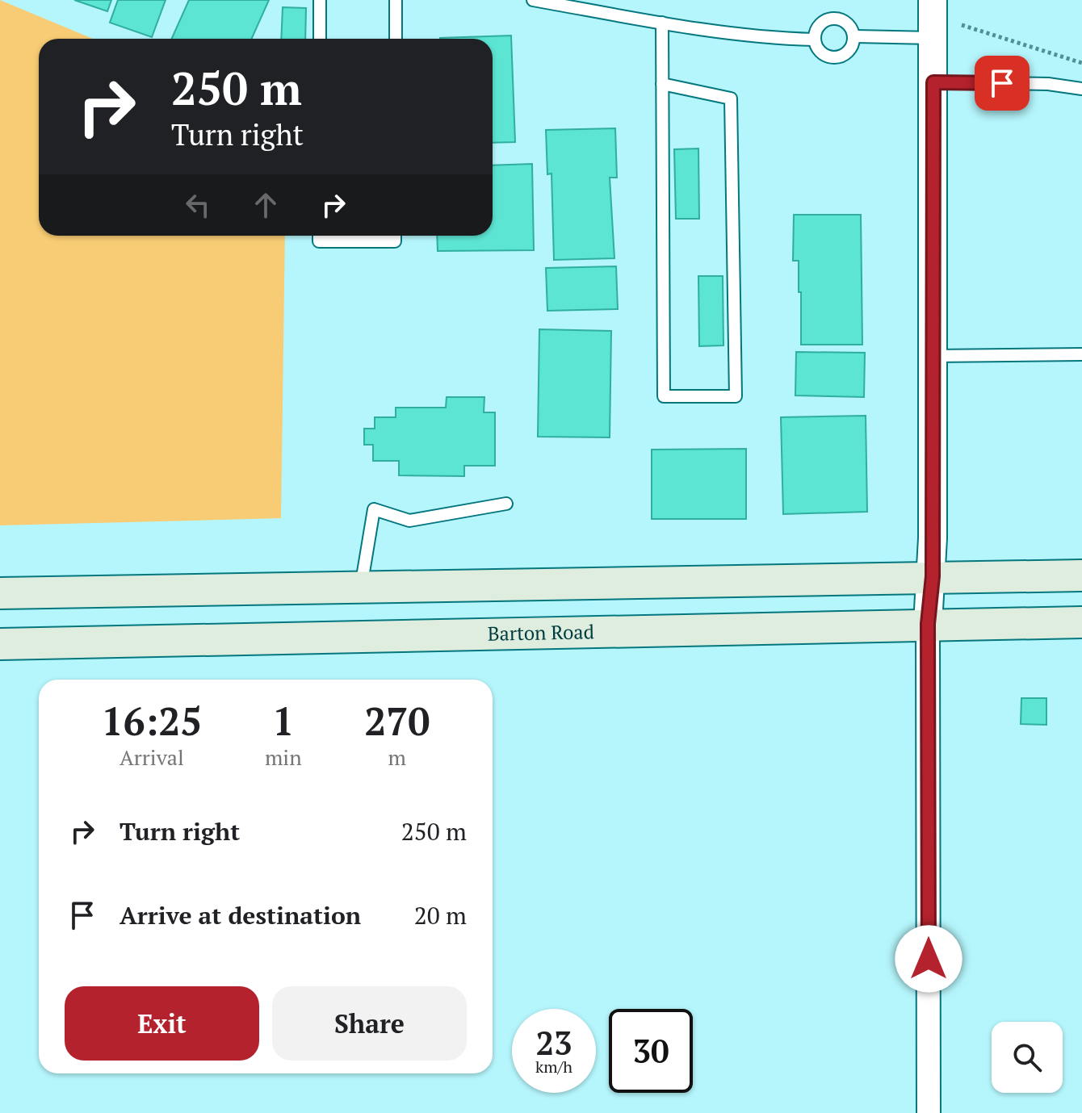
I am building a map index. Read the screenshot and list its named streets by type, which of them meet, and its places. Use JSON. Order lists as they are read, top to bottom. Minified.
{"streets":{"main road":["Barton Road"]},"page":{"turn":["250 m","Turn right"],"eta":["16:25","Arrival","1","min","270","m"],"list":[{"name":"Turn right","value":"250 m"},{"name":"Arrive at destination","value":"20 m"}],"buttons":["Exit","Share"],"speed":"23 km/h","limit":"30"}}
